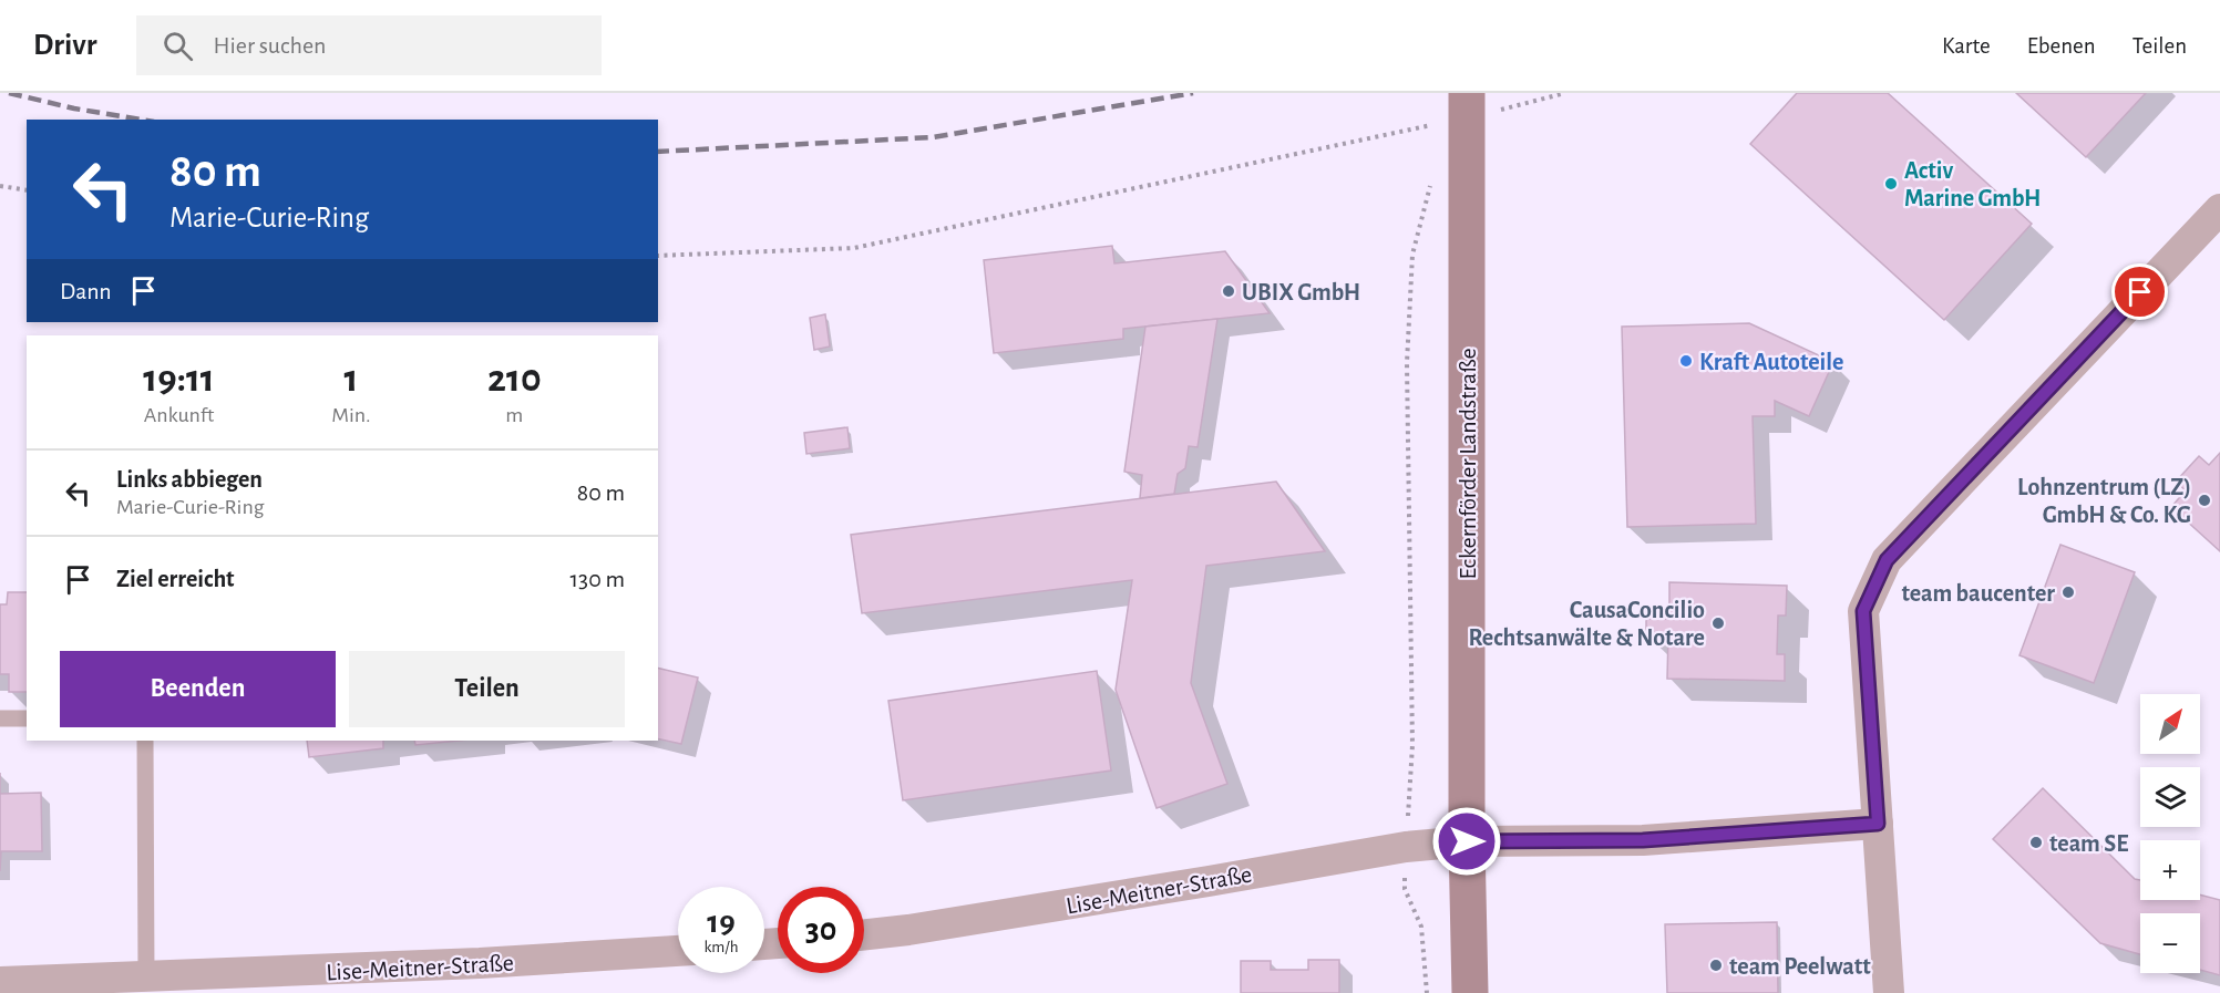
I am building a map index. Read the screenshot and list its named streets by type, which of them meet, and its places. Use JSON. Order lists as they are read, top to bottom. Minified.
{"streets":{"street":["Eckernförder Landstraße","Lise-Meitner-Straße"]},"crossings":[["Eckernförder Landstraße","Lise-Meitner-Straße"]],"places":["Activ Marine GmbH","UBIX GmbH","Kraft Autoteile","Lohnzentrum (LZ) GmbH & Co. KG","team baucenter","CausaConcilio Rechtsanwälte & Notare","team SE","team Peelwatt"],"north":"top right","page":{"header":"Drivr","search":"Hier suchen","nav":["Karte","Ebenen","Teilen"],"turn":["80 m","Marie-Curie-Ring"],"then":"Dann","eta":["19:11","Ankunft","1","Min.","210","m"],"list":[{"name":"Links abbiegen","note":"Marie-Curie-Ring","value":"80 m"},{"name":"Ziel erreicht","value":"130 m"}],"buttons":["Beenden","Teilen"],"map_buttons":["+","−"],"speed":"19 km/h","limit":"30"}}
